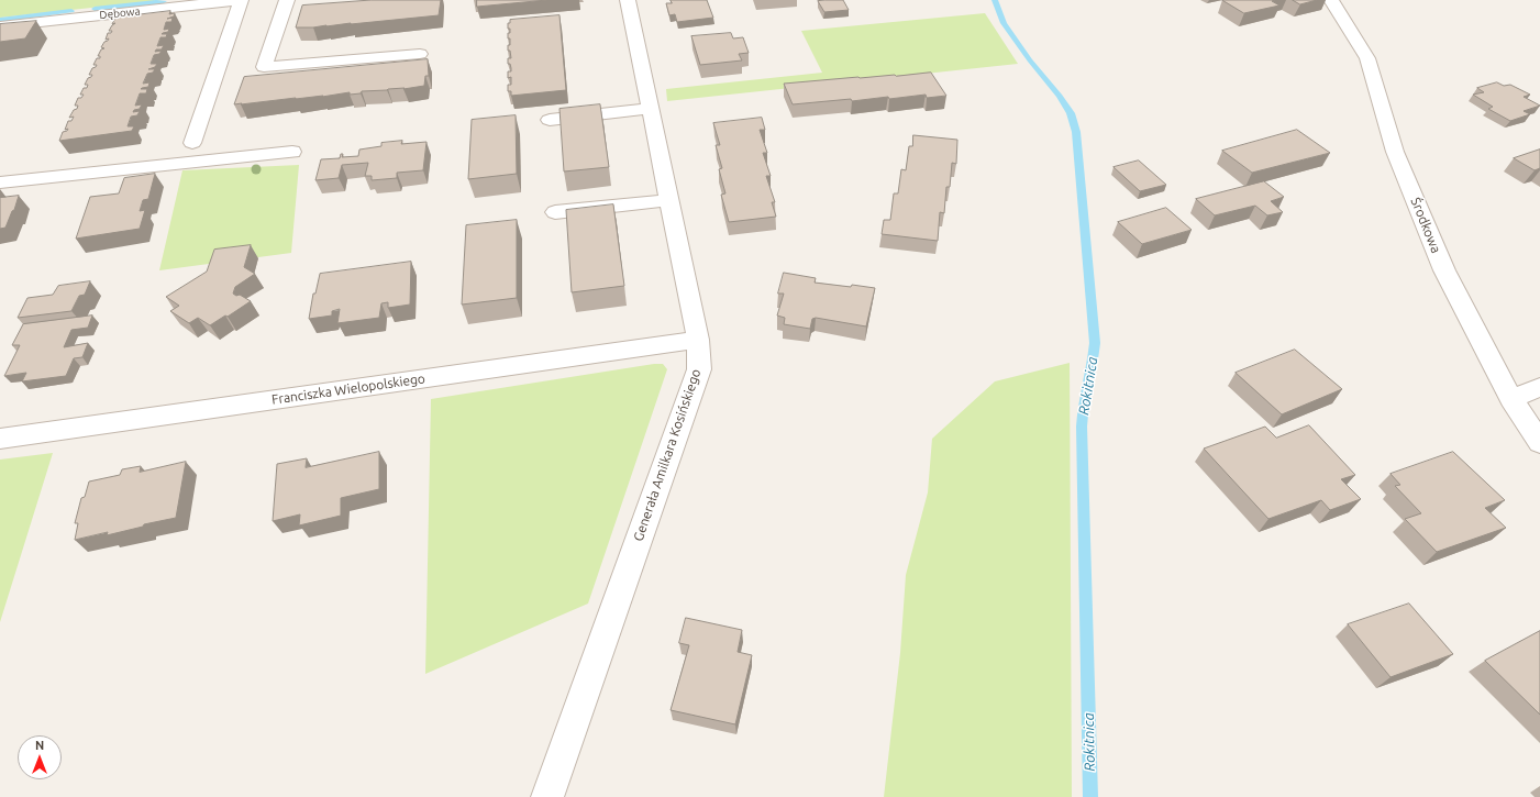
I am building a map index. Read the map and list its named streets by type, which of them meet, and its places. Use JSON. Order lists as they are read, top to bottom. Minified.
{"streets":{"street":["Dębowa","Środkowa","Franciszka Wielopolskiego","Generała Amilkara Kosińskiego"]},"crossings":[["Franciszka Wielopolskiego","Generała Amilkara Kosińskiego"]],"water":["Rokitnica"],"north":"top"}
